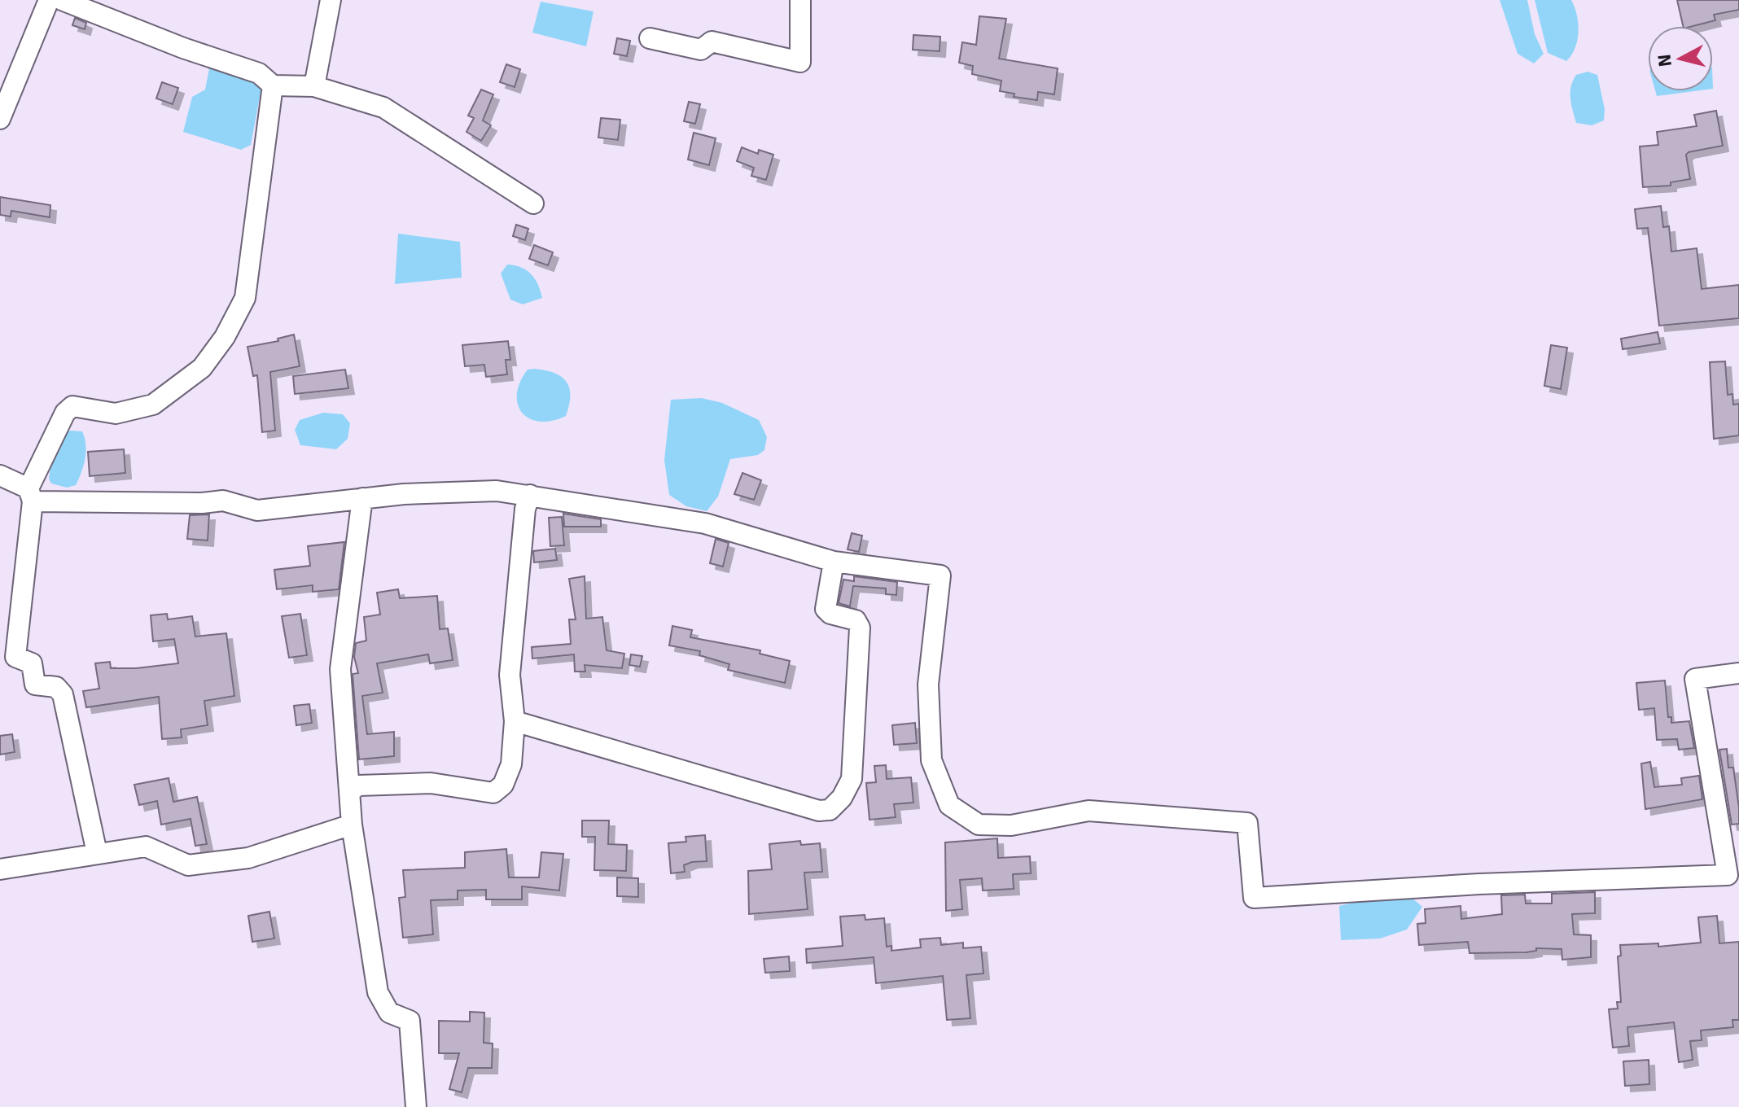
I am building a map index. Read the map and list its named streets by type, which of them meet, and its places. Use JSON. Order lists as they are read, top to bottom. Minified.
{"north":"left"}
